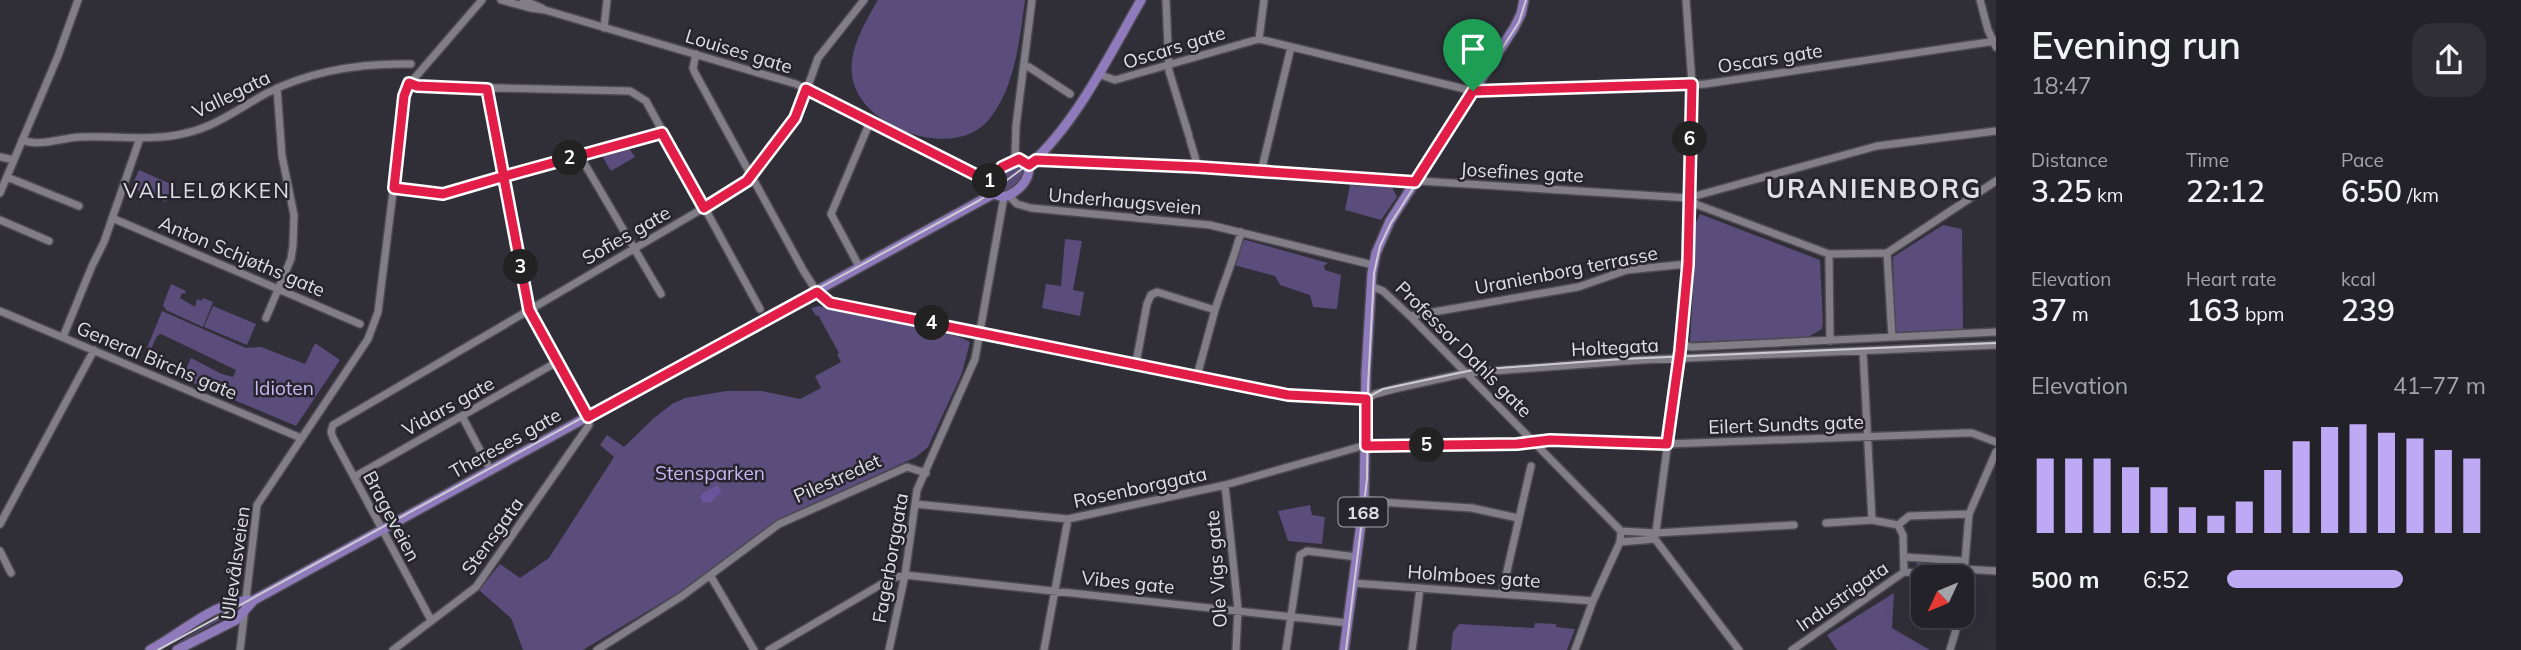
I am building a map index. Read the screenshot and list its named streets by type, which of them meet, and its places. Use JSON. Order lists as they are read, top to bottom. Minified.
{"streets":{"main road":["Thereses gate","168"],"street":["Oscars gate","Louises gate","Vallegata","Josefines gate","Underhaugsveien","Sofies gate","Anton Schjøths gate","Uranienborg terrasse","Holtegata","Professor Dahls gate","General Birchs gate","Vidars gate","Eilert Sundts gate","Pilestredet","Rosenborggata","Brageveien","Stensgata","Fagerborggata","Ullevålsveien","Ole Vigs gate","Holmboes gate","Vibes gate","Industrigata"]},"crossings":[["Oscars gate","168"],["Louises gate","Sofies gate"],["Josefines gate","168"],["Underhaugsveien","168"],["Sofies gate","Brageveien"],["Uranienborg terrasse","Professor Dahls gate"],["Holtegata","Professor Dahls gate"],["Holtegata","168"],["Professor Dahls gate","Eilert Sundts gate"],["Professor Dahls gate","168"],["General Birchs gate","Ullevålsveien"],["Vidars gate","Brageveien"],["Eilert Sundts gate","Rosenborggata"],["Eilert Sundts gate","168"],["Thereses gate","Brageveien"],["Thereses gate","Stensgata"],["Thereses gate","Ullevålsveien"],["Pilestredet","Fagerborggata"],["Rosenborggata","168"],["Rosenborggata","Fagerborggata"],["Rosenborggata","Ole Vigs gate"],["168","Holmboes gate"],["168","Vibes gate"],["Brageveien","Stensgata"],["Fagerborggata","Vibes gate"],["Ole Vigs gate","Vibes gate"]],"districts":["URANIENBORG","VALLELØKKEN"],"parks":["Idioten","Stensparken"],"north":"bottom left","page":{"heading":["Evening run","18:47"],"stats":[["Distance","3.25 km"],["Time","22:12"],["Pace","6:50 /km"],["Elevation","37 m"],["Heart rate","163 bpm"],["kcal","239"]],"pins":["6","2","1","3","4","5"],"chart":["Elevation","41–77 m"],"list":[{"name":"500 m","note":"6:52"}]}}
